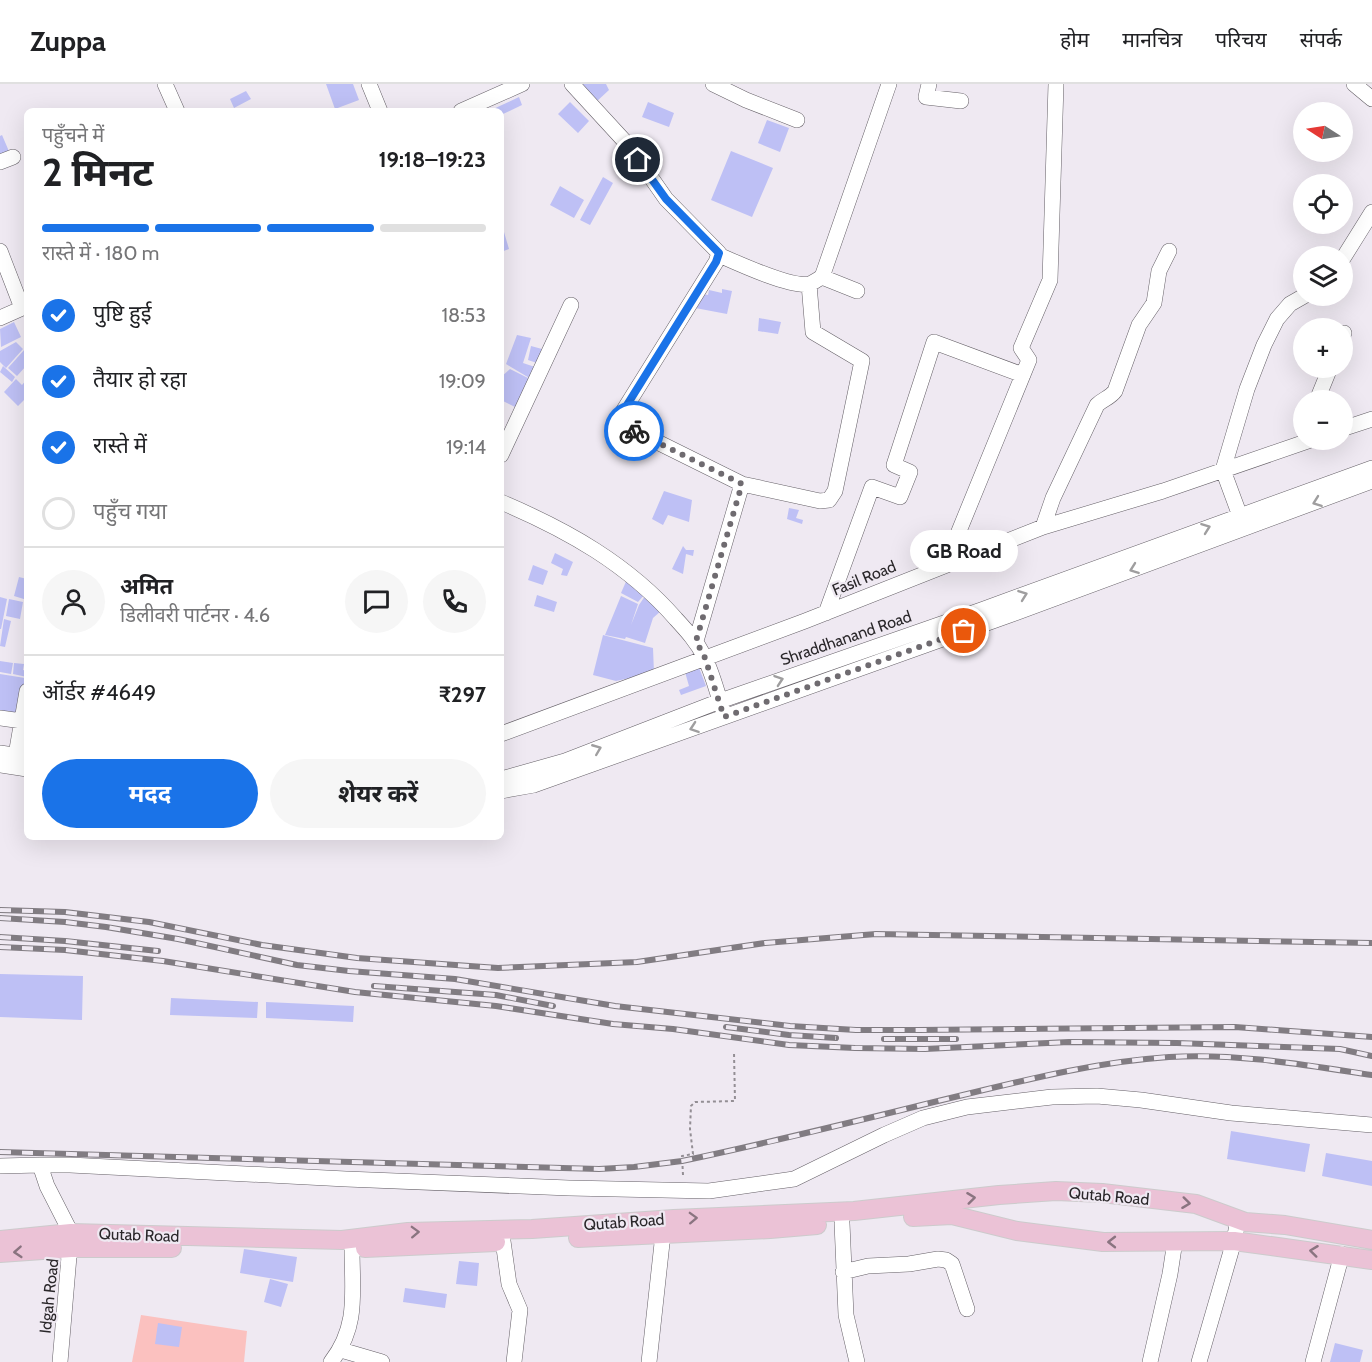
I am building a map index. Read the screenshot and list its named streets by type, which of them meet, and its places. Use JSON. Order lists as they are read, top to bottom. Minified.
{"streets":{"main road":["Qutab Road"],"street":["Fasil Road","Shraddhanand Road","Idgah Road"]},"crossings":[["Qutab Road","Idgah Road"]],"places":["GB Road"],"north":"left","page":{"header":"Zuppa","nav":["होम","मानचित्र","परिचय","संपर्क"],"map_buttons":["+","−"],"heading":["2 मिनट","पहुँचने में","19:18–19:23"],"panel":["अमित","डिलीवरी पार्टनर · 4.6","ऑर्डर #4649","₹297"],"bar":"रास्ते में · 180 m","list":[["पुष्टि हुई","18:53"],["तैयार हो रहा","19:09"],["रास्ते में","19:14"],"पहुँच गया"],"bubble":"GB Road","buttons":["मदद","शेयर करें"]}}
